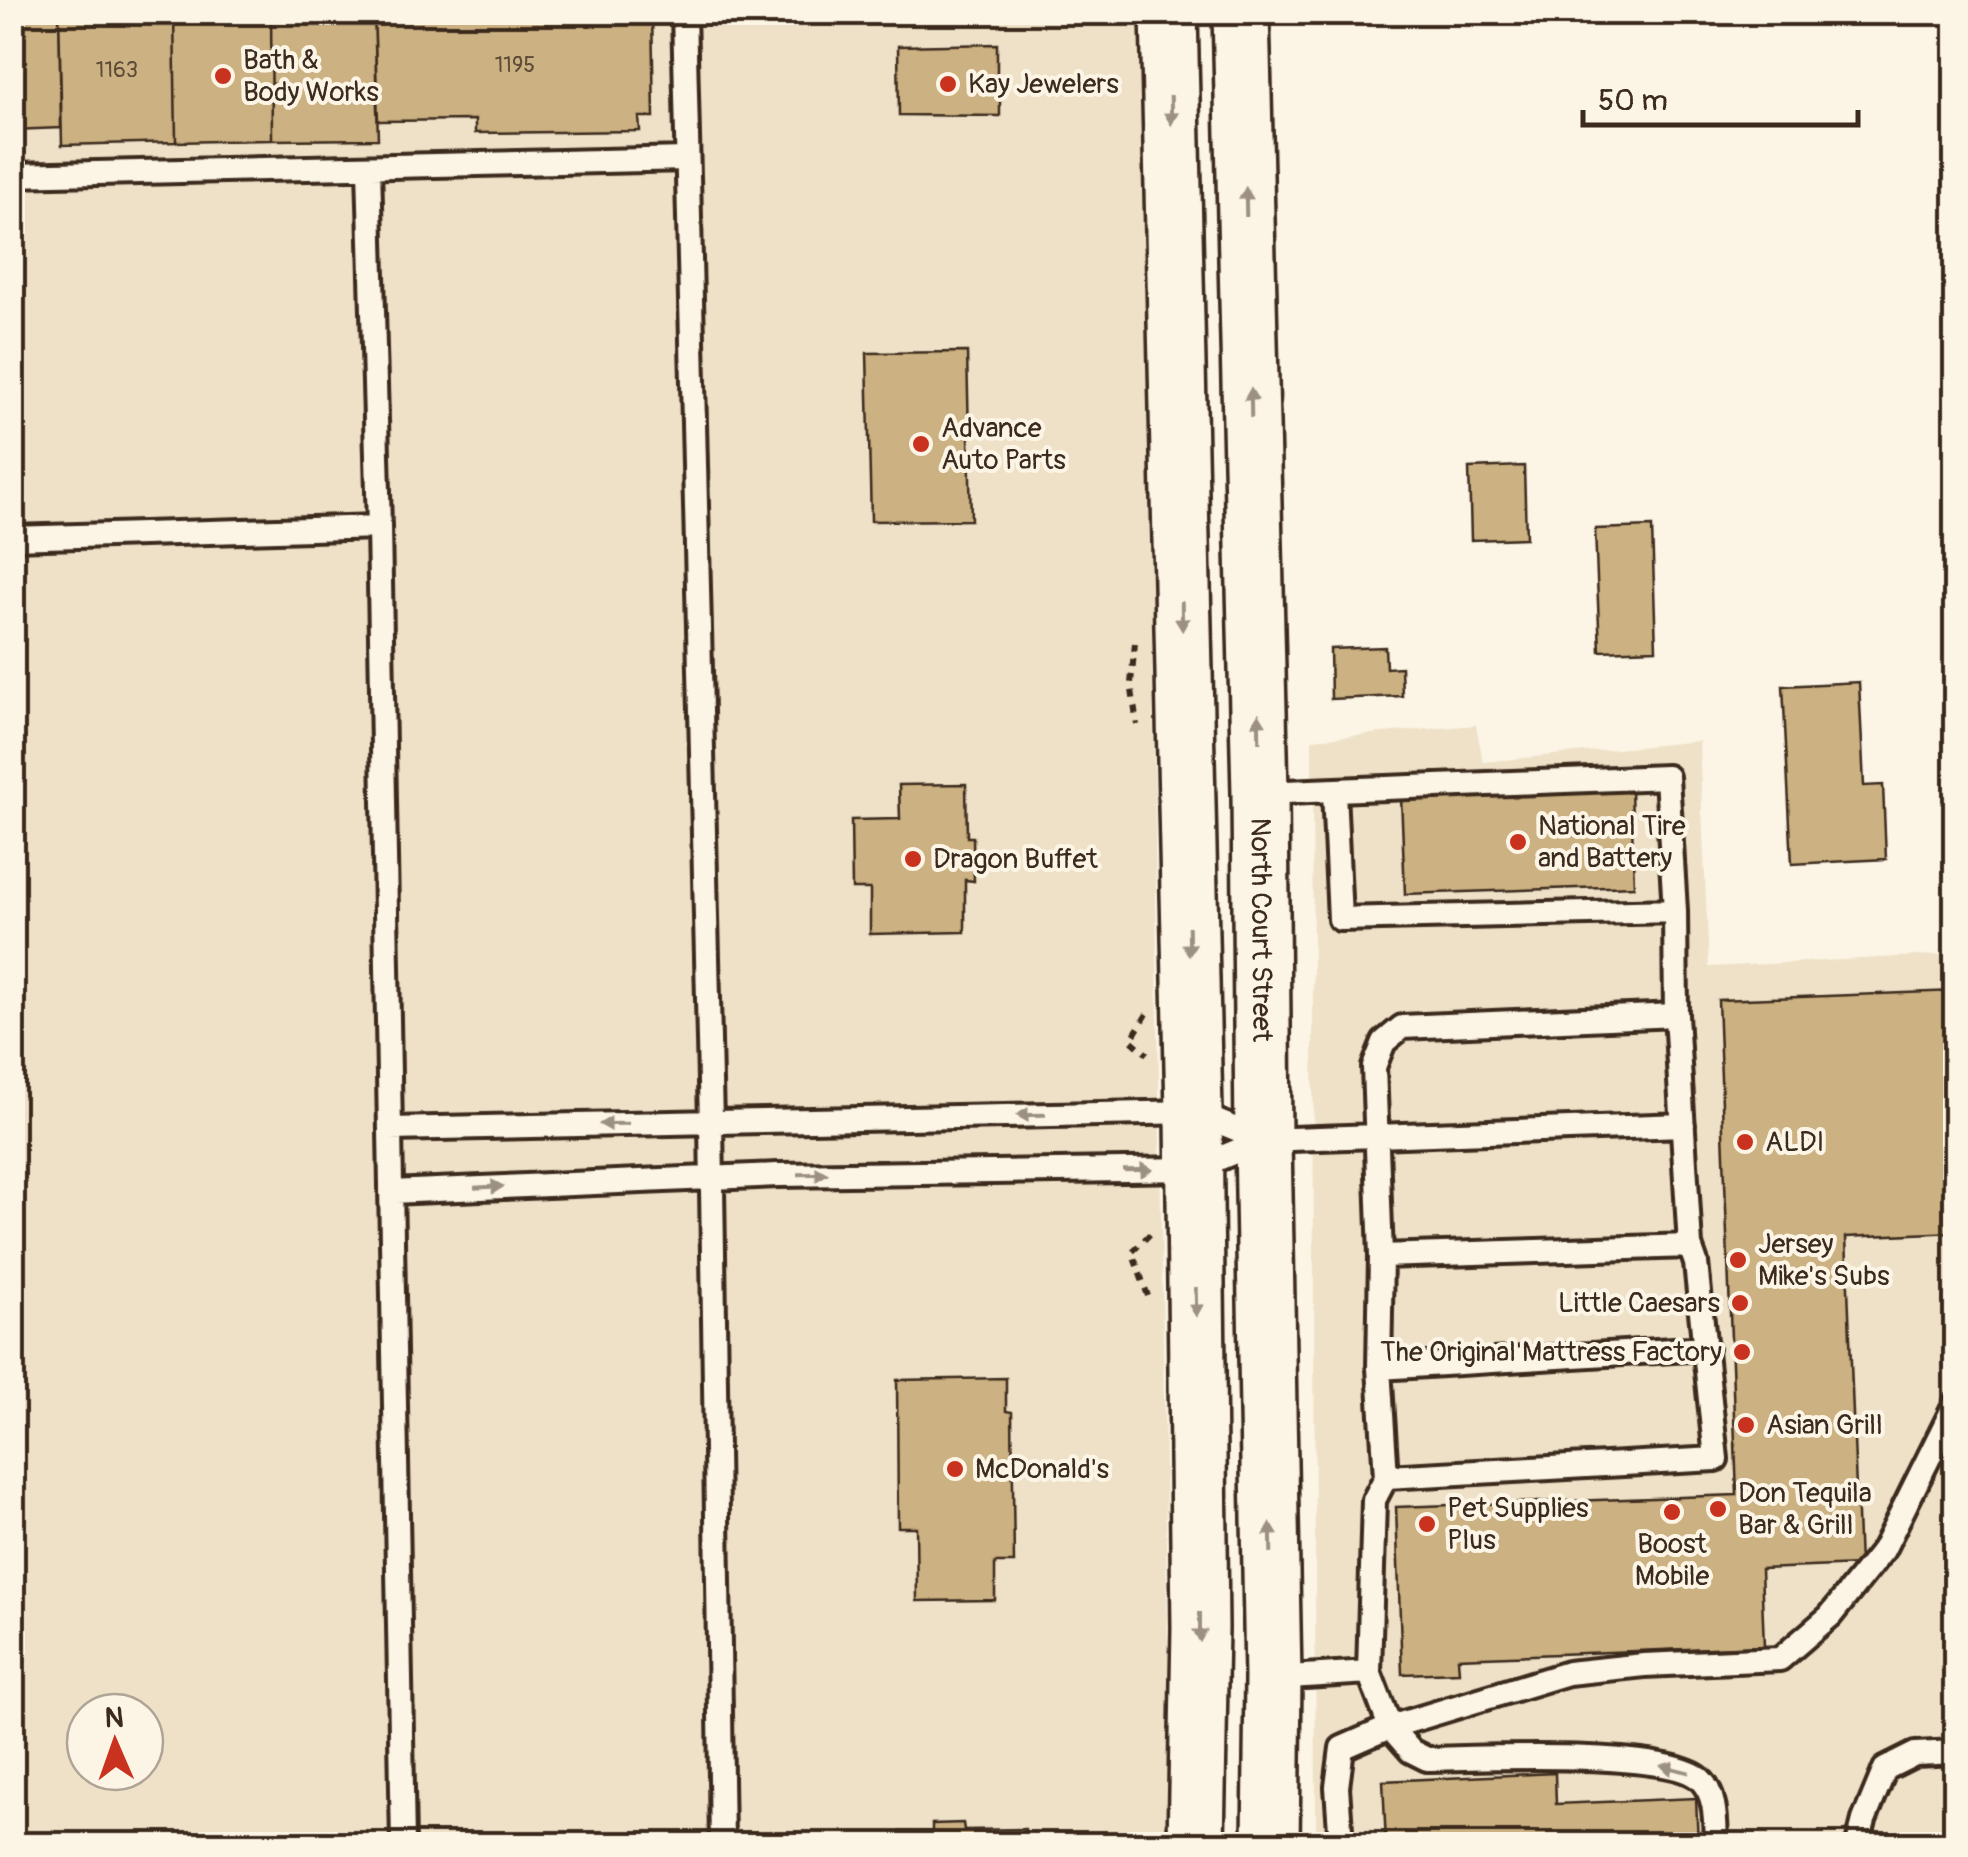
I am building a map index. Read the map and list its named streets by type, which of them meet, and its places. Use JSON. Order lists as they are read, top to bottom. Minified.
{"streets":{"main road":["North Court Street"]},"places":["Bath & Body Works","Kay Jewelers","Advance Auto Parts","National Tire and Battery","Dragon Buffet","ALDI","Jersey Mike's Subs","Little Caesars","The Original Mattress Factory","Asian Grill","McDonald's","Don Tequila Bar & Grill","Boost Mobile","Pet Supplies Plus"],"house_numbers":["1195","1163"],"scale_bar":"50 m","north":"top"}
